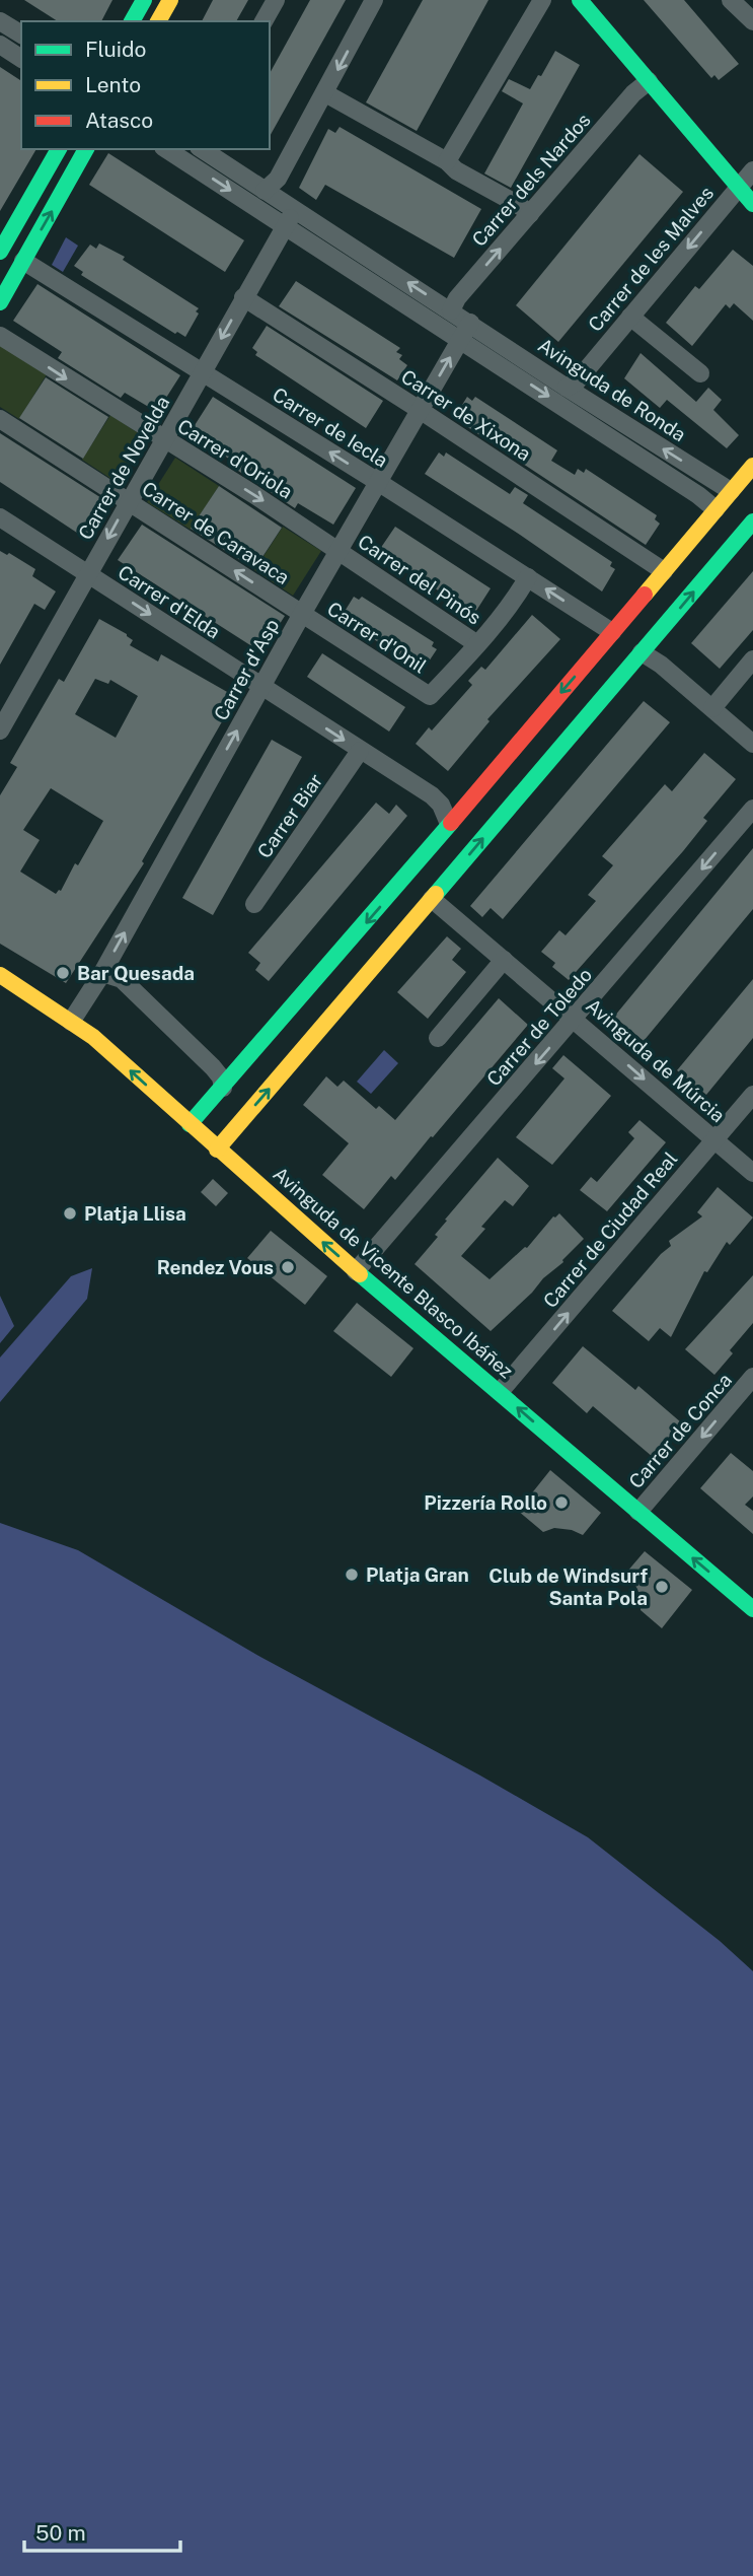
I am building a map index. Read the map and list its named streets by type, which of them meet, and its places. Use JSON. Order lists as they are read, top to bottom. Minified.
{"streets":{"street":["Carrer dels Nardos","Carrer de les Malves","Avinguda de Ronda","Carrer de Xixona","Carrer de Iecla","Carrer d'Oriola","Carrer de Novelda","Carrer de Caravaca","Carrer del Pinós","Carrer d'Elda","Carrer d'Onil","Carrer d'Asp","Carrer Biar","Carrer de Toledo","Avinguda de Múrcia","Carrer de Ciudad Real","Avinguda de Vicente Blasco Ibáñez","Carrer de Conca"]},"crossings":[["Carrer dels Nardos","Avinguda de Ronda"],["Carrer de les Malves","Avinguda de Ronda"],["Avinguda de Ronda","Carrer de Novelda"],["Avinguda de Ronda","Carrer d'Asp"],["Carrer de Xixona","Carrer de Novelda"],["Carrer de Xixona","Carrer d'Asp"],["Carrer de Iecla","Carrer de Novelda"],["Carrer de Iecla","Carrer d'Asp"],["Carrer d'Oriola","Carrer de Novelda"],["Carrer d'Oriola","Carrer del Pinós"],["Carrer d'Oriola","Carrer d'Asp"],["Carrer de Novelda","Carrer de Caravaca"],["Carrer de Novelda","Carrer d'Elda"],["Carrer de Caravaca","Carrer d'Onil"],["Carrer de Caravaca","Carrer d'Asp"],["Carrer del Pinós","Carrer d'Onil"],["Carrer del Pinós","Carrer d'Asp"],["Carrer d'Elda","Carrer d'Asp"],["Carrer d'Elda","Carrer Biar"],["Carrer d'Onil","Carrer d'Asp"],["Carrer d'Asp","Avinguda de Vicente Blasco Ibáñez"],["Carrer de Toledo","Avinguda de Múrcia"],["Carrer de Toledo","Avinguda de Vicente Blasco Ibáñez"],["Avinguda de Múrcia","Carrer de Ciudad Real"],["Carrer de Ciudad Real","Avinguda de Vicente Blasco Ibáñez"],["Avinguda de Vicente Blasco Ibáñez","Carrer de Conca"]],"one_way":["Carrer dels Nardos","Carrer de les Malves","Carrer de Iecla","Carrer d'Oriola","Carrer de Caravaca","Carrer d'Elda","Carrer d'Asp","Carrer de Toledo","Avinguda de Múrcia","Carrer de Ciudad Real","Avinguda de Vicente Blasco Ibáñez","Carrer de Conca"],"places":["Bar Quesada","Platja Llisa","Rendez Vous","Pizzería Rollo","Platja Gran","Club de Windsurf Santa Pola"],"legend":["Fluido","Lento","Atasco"],"scale_bar":"50 m"}
